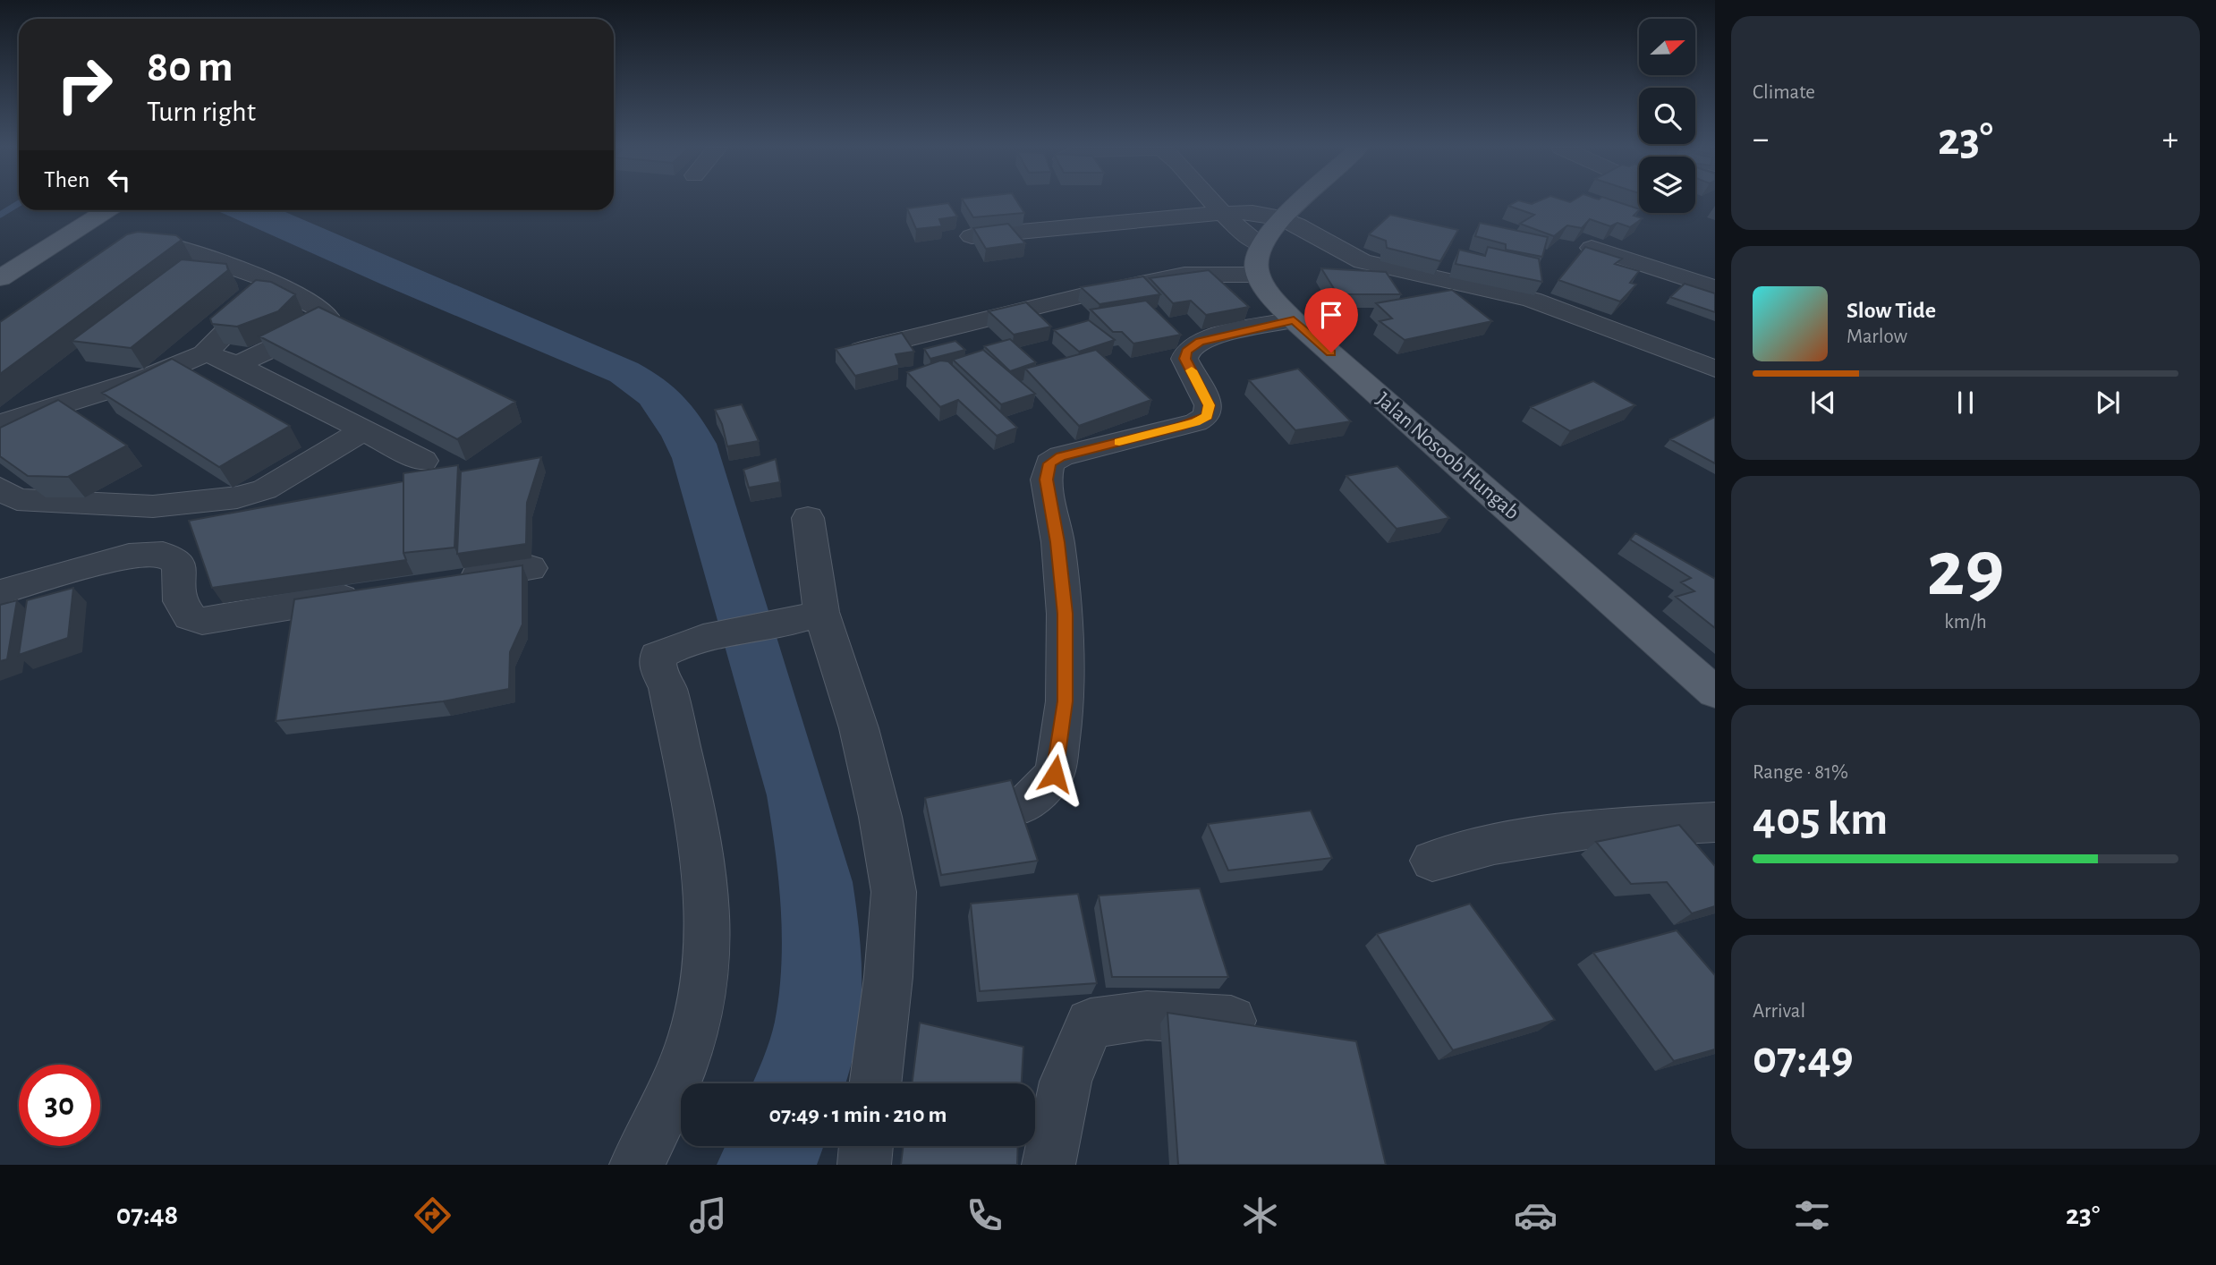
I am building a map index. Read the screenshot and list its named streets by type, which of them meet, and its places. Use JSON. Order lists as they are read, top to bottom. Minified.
{"streets":{"main road":["Jalan Nosoob Hungab"]},"north":"right","page":{"tile":["Climate",["29","km/h"],["Range · 81%","405 km"],["Arrival","07:49"]],"turn":["80 m","Turn right"],"heat":["−","23°","+"],"then":"Then","song":["Slow Tide","Marlow"],"limit":"30","trip":"07:49 · 1 min · 210 m","tabs":["07:48","23°"]}}
